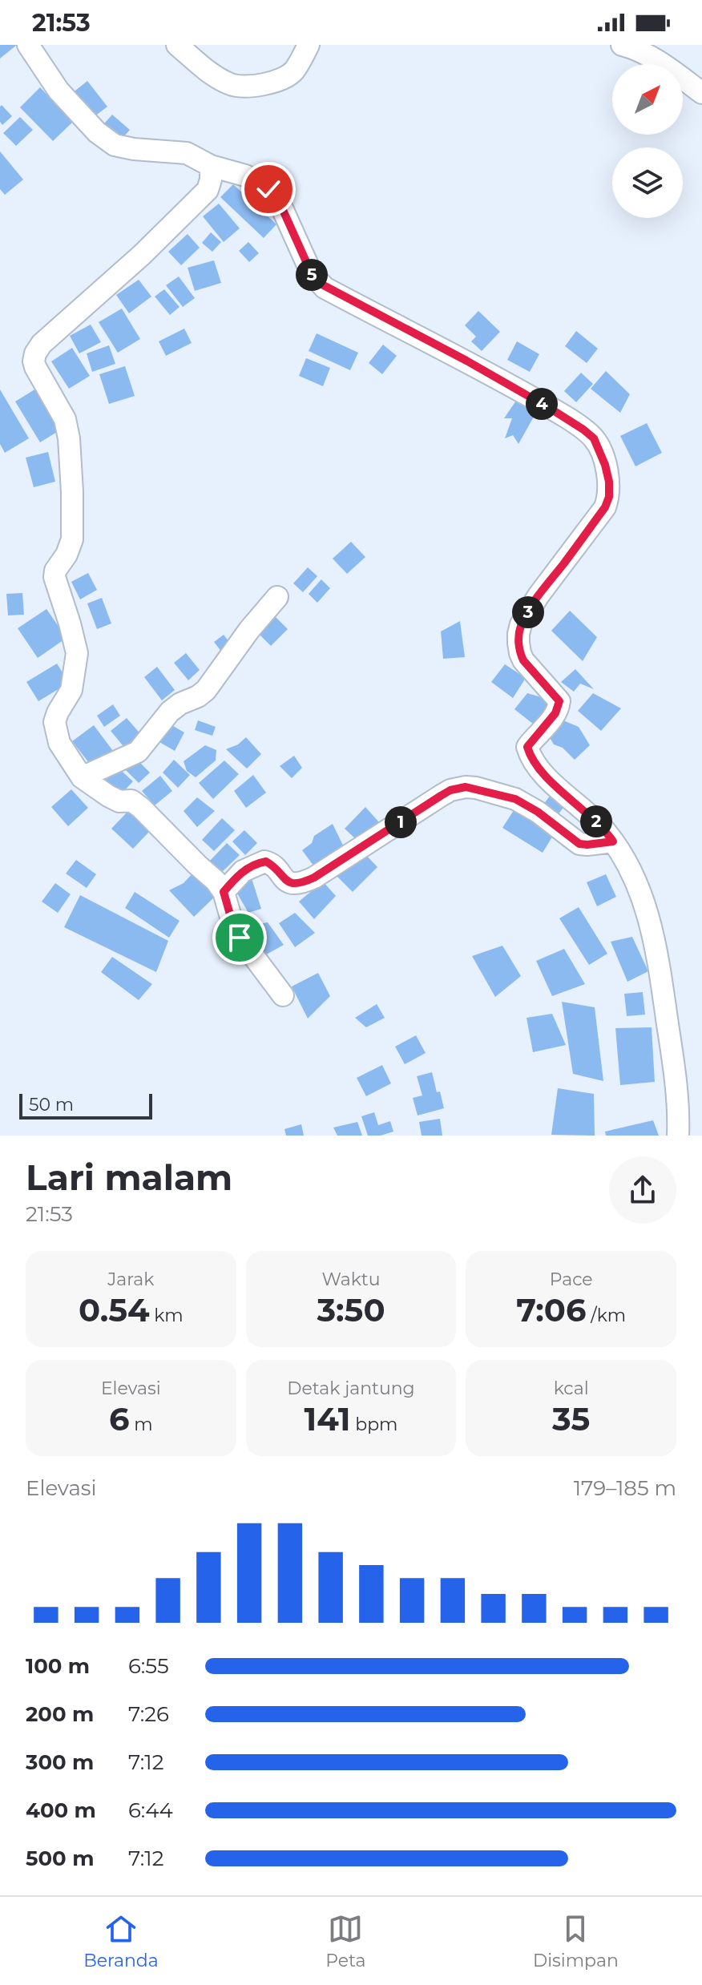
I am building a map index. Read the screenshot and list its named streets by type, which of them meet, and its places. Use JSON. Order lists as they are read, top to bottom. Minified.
{"scale_bar":"50 m","north":"top right","page":{"status":"21:53","pins":["5","4","3","2","1"],"scale":"50 m","heading":["Lari malam","21:53"],"stats":[["Jarak","0.54 km"],["Waktu","3:50"],["Pace","7:06 /km"],["Elevasi","6 m"],["Detak jantung","141 bpm"],["kcal","35"]],"chart":["Elevasi","179–185 m"],"list":[{"name":"100 m","note":"6:55"},{"name":"200 m","note":"7:26"},{"name":"300 m","note":"7:12"},{"name":"400 m","note":"6:44"},{"name":"500 m","note":"7:12"}],"tabs":["Beranda","Peta","Disimpan"]}}
